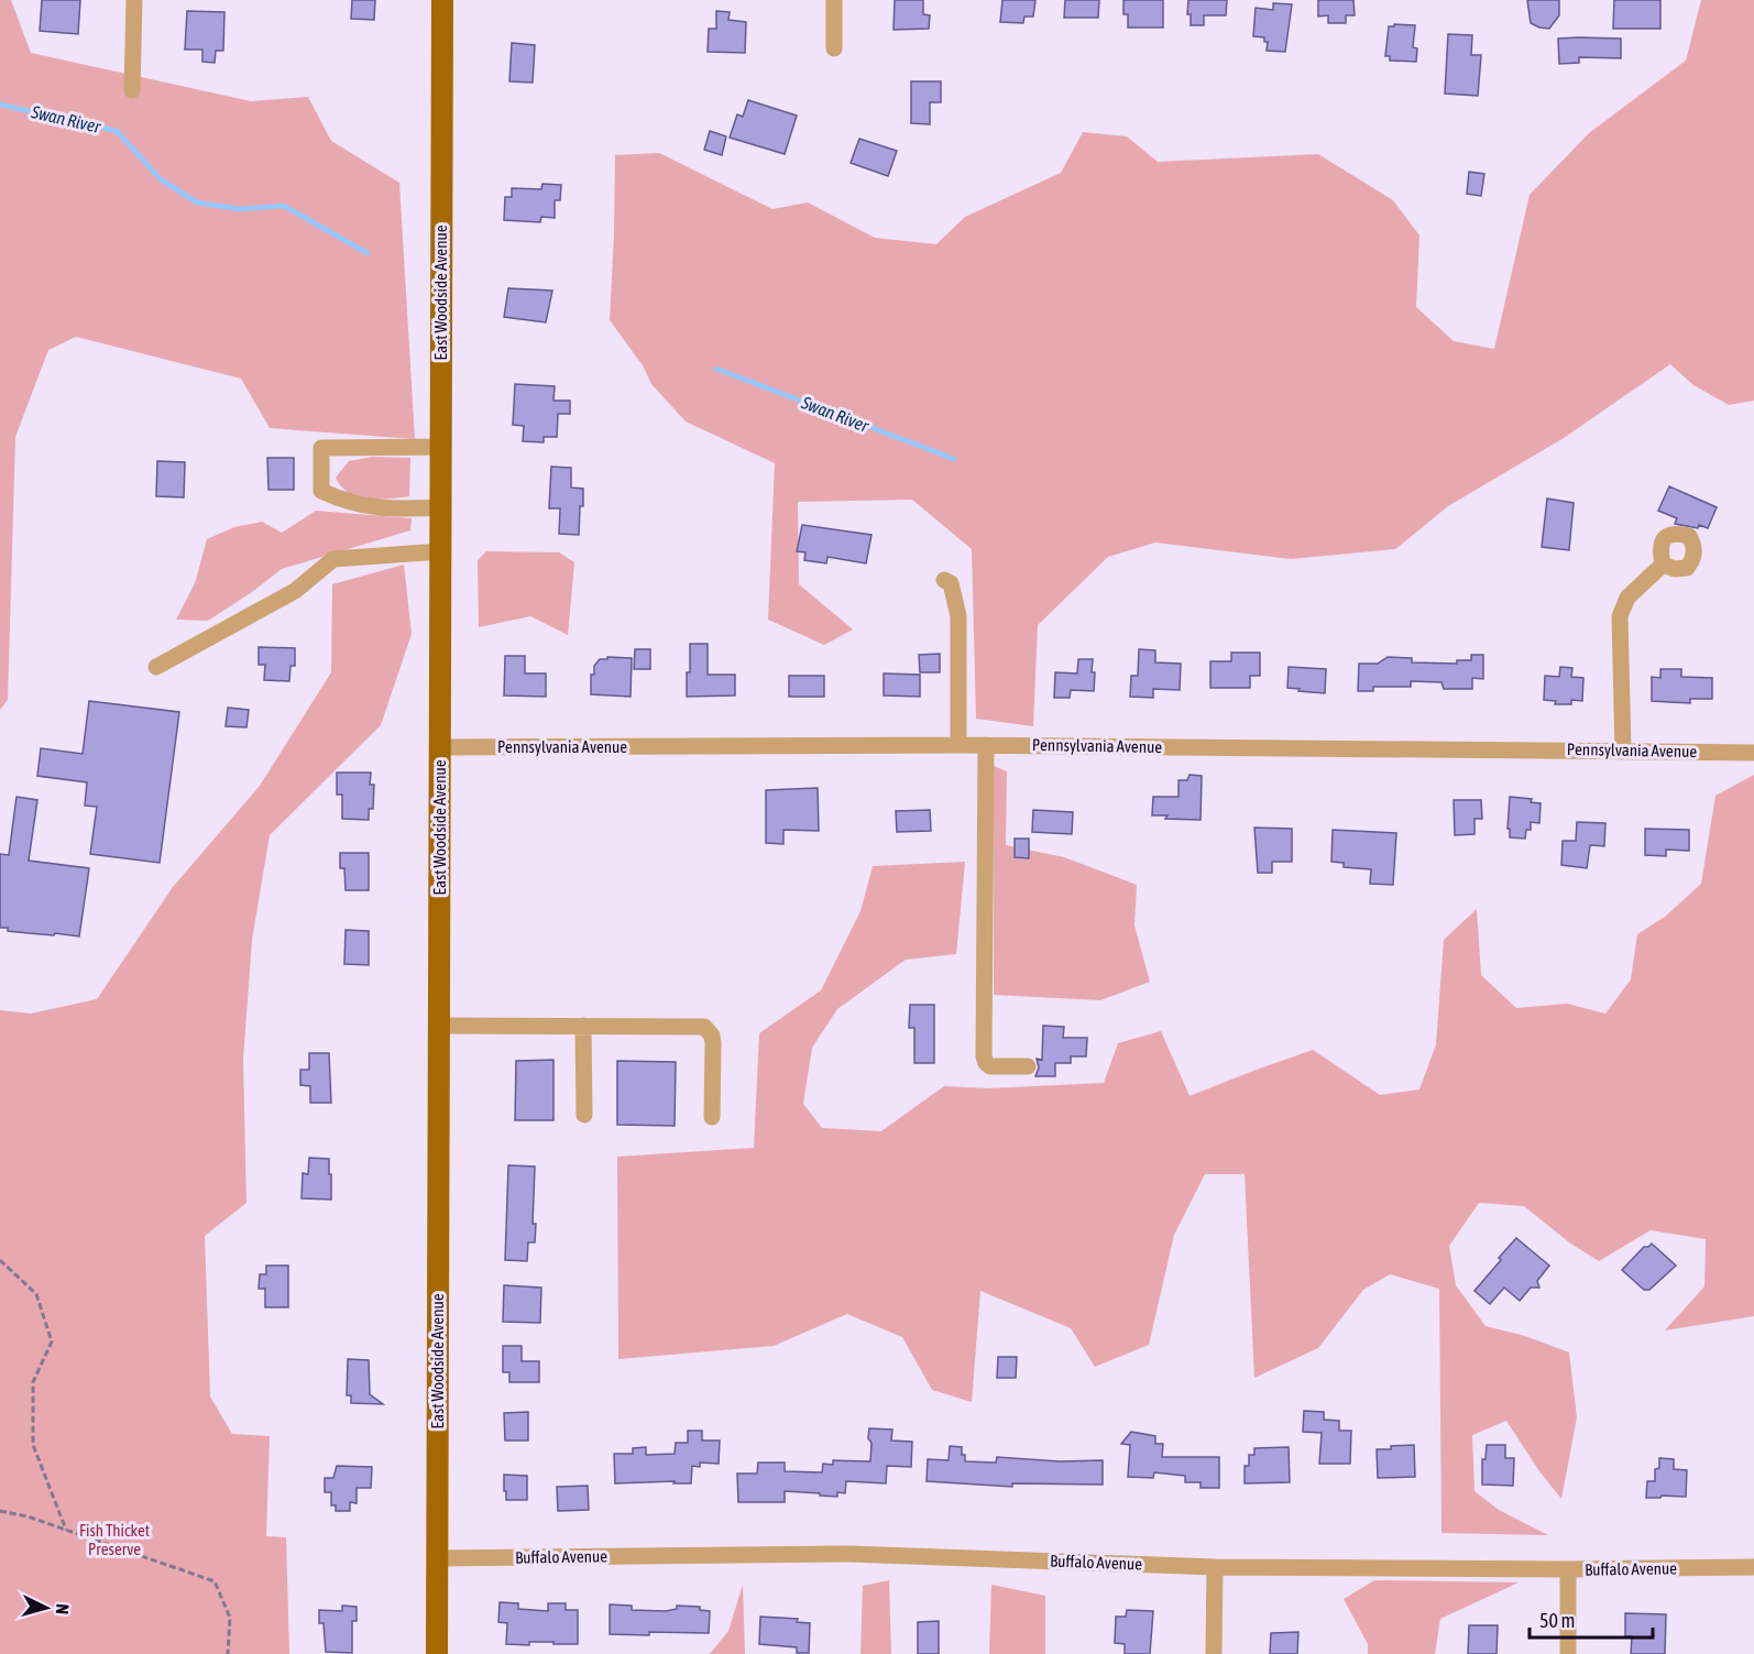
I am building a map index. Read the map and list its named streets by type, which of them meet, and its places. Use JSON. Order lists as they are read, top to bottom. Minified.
{"streets":{"main road":["East Woodside Avenue"],"street":["Pennsylvania Avenue","Buffalo Avenue"]},"crossings":[["East Woodside Avenue","Pennsylvania Avenue"],["East Woodside Avenue","Buffalo Avenue"]],"water":["Swan River"],"parks":["Fish Thicket Preserve"],"scale_bar":"50 m","north":"right"}
